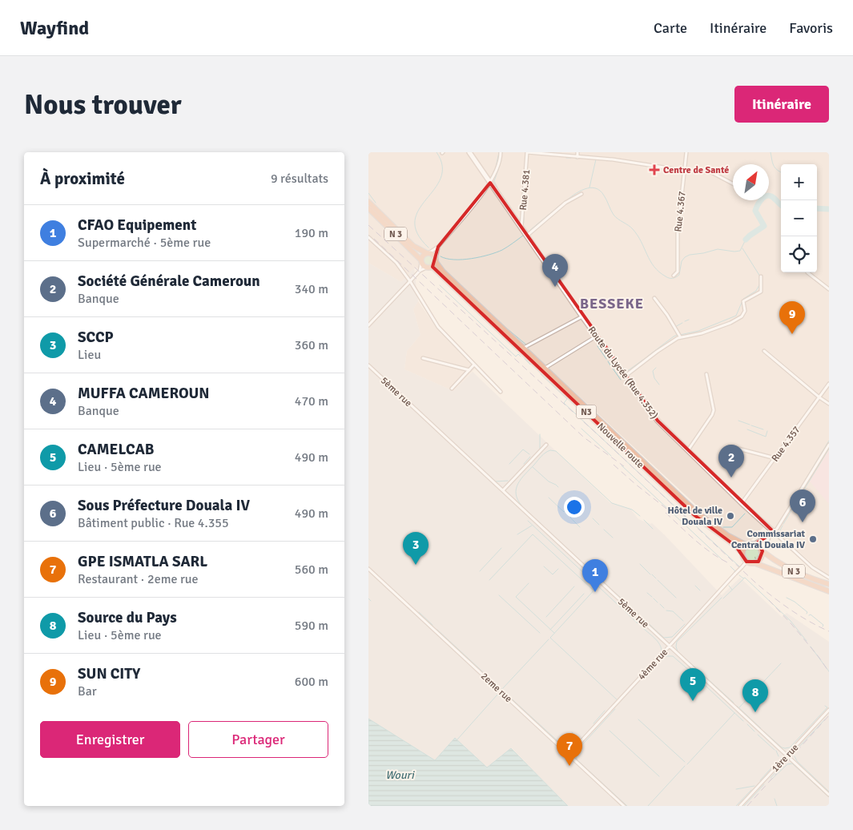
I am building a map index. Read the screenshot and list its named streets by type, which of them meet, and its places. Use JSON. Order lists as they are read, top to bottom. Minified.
{"streets":{"highway":["N 3","N3","Nouvelle route"],"main road":["Route du Lycée (Rue 4.352)"],"street":["Rue 4.381","Rue 4.367","5ème rue","Rue 4.357","4ème rue","2eme rue","1ère rue"]},"crossings":[["Rue 4.381","Route du Lycée (Rue 4.352)"],["N 3","N3"],["N 3","Nouvelle route"],["N 3","4ème rue"],["Route du Lycée (Rue 4.352)","Rue 4.357"],["5ème rue","4ème rue"],["5ème rue","1ère rue"],["N3","Nouvelle route"],["N3","4ème rue"],["Nouvelle route","4ème rue"],["4ème rue","2eme rue"]],"districts":["BESSEKE"],"water":["Wouri"],"places":{"health":["Centre de Santé"],"other":["Hôtel de ville Douala IV","Commissariat Central Douala IV"]},"north":"top right","page":{"header":"Wayfind","nav":["Carte","Itinéraire","Favoris"],"buttons":["Itinéraire",["Enregistrer","Partager"]],"title":"Nous trouver","heading":["À proximité","9 résultats"],"map_buttons":["+","−"],"list":[{"mark":"1","name":"CFAO Equipement","note":"Supermarché · 5ème rue","value":"190 m"},{"mark":"2","name":"Société Générale Cameroun","note":"Banque","value":"340 m"},{"mark":"3","name":"SCCP","note":"Lieu","value":"360 m"},{"mark":"4","name":"MUFFA CAMEROUN","note":"Banque","value":"470 m"},{"mark":"5","name":"CAMELCAB","note":"Lieu · 5ème rue","value":"490 m"},{"mark":"6","name":"Sous Préfecture Douala IV","note":"Bâtiment public · Rue 4.355","value":"490 m"},{"mark":"7","name":"GPE ISMATLA SARL","note":"Restaurant · 2eme rue","value":"560 m"},{"mark":"8","name":"Source du Pays","note":"Lieu · 5ème rue","value":"590 m"},{"mark":"9","name":"SUN CITY","note":"Bar","value":"600 m"}],"pins":["4","9","2","6","3","1","5","8","7"]}}
